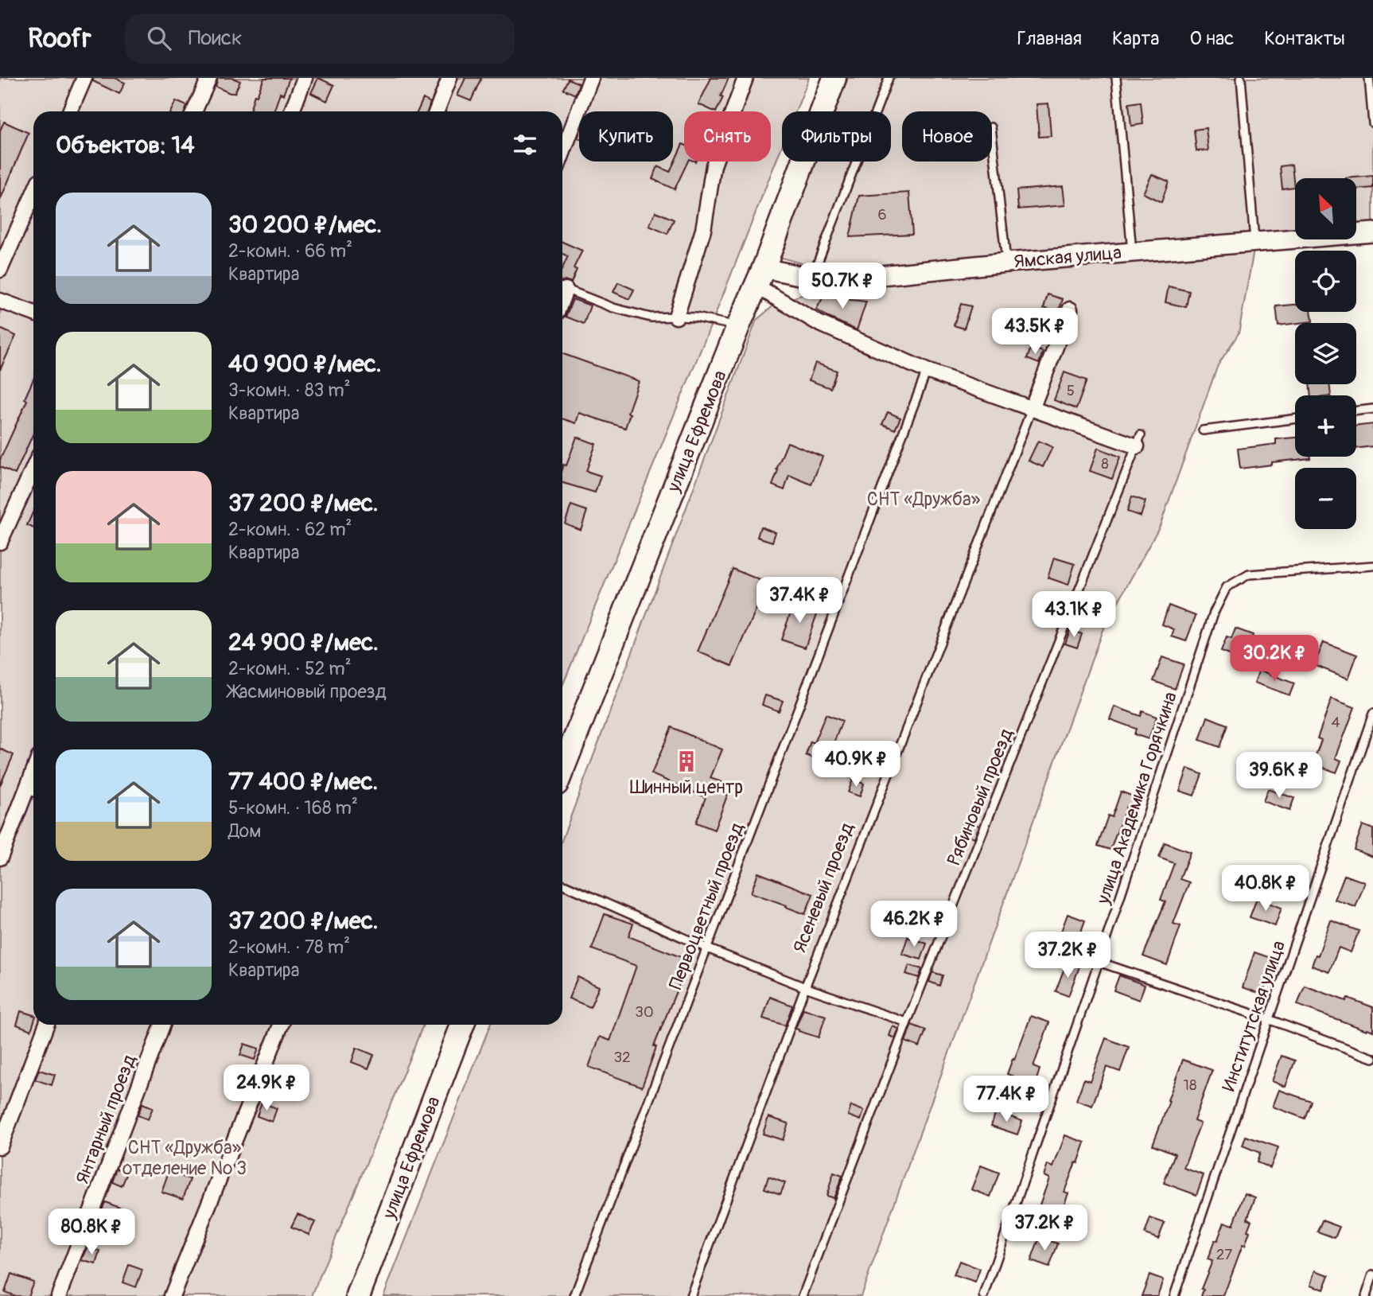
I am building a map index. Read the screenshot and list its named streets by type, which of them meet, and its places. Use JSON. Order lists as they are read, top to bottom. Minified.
{"streets":{"main road":["улица Ефремова"],"street":["Ямская улица","Ясеневый проезд","Янтарный проезд"],"lane":["Рябиновый проезд","улица Академика Горячкина","Первоцветный проезд","Институтская улица"]},"crossings":[["Ямская улица","улица Ефремова"]],"parks":["СНТ «Дружба»","СНТ «Дружба» отделение № 3"],"places":{"building":["Шинный центр"]},"house_numbers":["6","5","8","4","30","32","18","27"],"north":"top left","page":{"header":"Roofr","search":"Поиск","nav":["Главная","Карта","О нас","Контакты"],"chip":["Купить","Снять","Фильтры","Новое"],"heading":"Объектов: 14","map_buttons":["+","−"],"list":[{"name":"30 200 ₽/мес.","note":"2-комн. · 66 m² · Квартира"},{"name":"40 900 ₽/мес.","note":"3-комн. · 83 m² · Квартира"},{"name":"37 200 ₽/мес.","note":"2-комн. · 62 m² · Квартира"},{"name":"24 900 ₽/мес.","note":"2-комн. · 52 m² · Жасминовый проезд"},{"name":"77 400 ₽/мес.","note":"5-комн. · 168 m² · Дом"},{"name":"37 200 ₽/мес.","note":"2-комн. · 78 m² · Квартира"}],"price":["50.7K ₽","43.5K ₽","37.4K ₽","43.1K ₽","30.2K ₽","40.9K ₽","39.6K ₽","40.8K ₽","46.2K ₽","37.2K ₽","24.9K ₽","77.4K ₽","37.2K ₽","80.8K ₽"]}}
